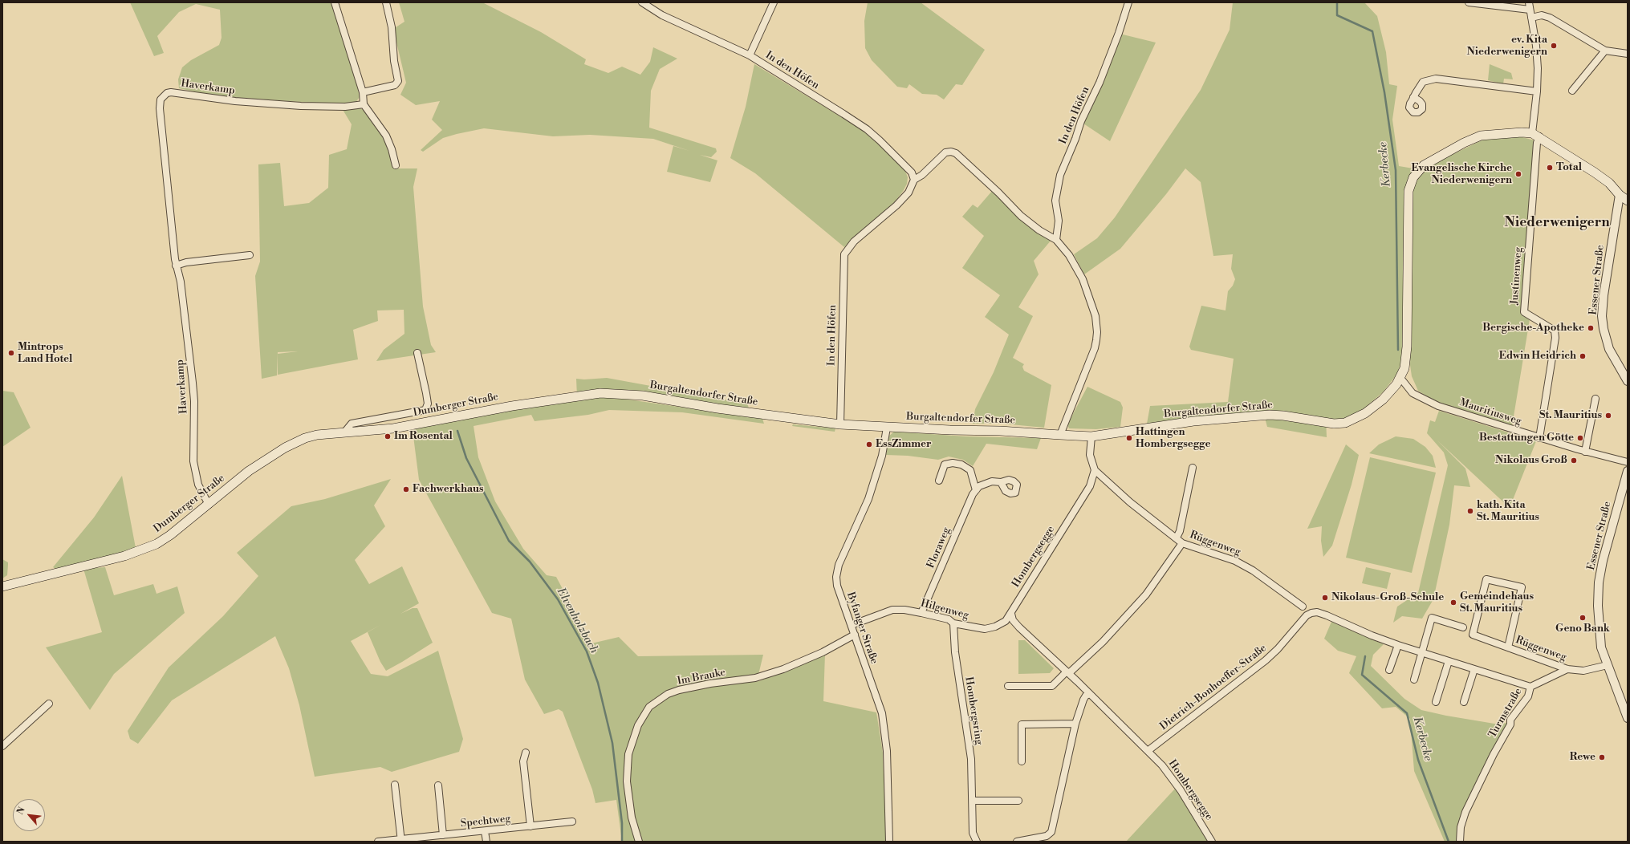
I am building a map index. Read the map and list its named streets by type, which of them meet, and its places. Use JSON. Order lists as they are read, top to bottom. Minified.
{"streets":{"main road":["Burgaltendorfer Straße","Dumberger Straße"],"street":["In den Höfen","Haverkamp","Justinenweg","Essener Straße","Mauritiusweg","Rüggenweg","Floraweg","Hombergsegge","Hilgenweg","Byfanger Straße","Im Brauke","Dietrich-Bonhoeffer-Straße","Hombergsring","Turmstraße","Spechtweg"]},"crossings":[["In den Höfen","Burgaltendorfer Straße"],["Haverkamp","Dumberger Straße"],["Justinenweg","Burgaltendorfer Straße"],["Justinenweg","Mauritiusweg"],["Essener Straße","Burgaltendorfer Straße"],["Burgaltendorfer Straße","Dumberger Straße"],["Burgaltendorfer Straße","Mauritiusweg"],["Burgaltendorfer Straße","Byfanger Straße"],["Rüggenweg","Hombergsegge"],["Rüggenweg","Turmstraße"],["Floraweg","Hilgenweg"],["Hombergsegge","Hilgenweg"],["Hombergsegge","Dietrich-Bonhoeffer-Straße"],["Hilgenweg","Byfanger Straße"],["Hilgenweg","Hombergsring"],["Byfanger Straße","Im Brauke"]],"districts":["Niederwenigern"],"water":["Kerbecke","Elvenholzbach"],"places":["ev. Kita Niederwenigern","Total","Evangelische Kirche Niederwenigern","Bergische-Apotheke","Mintrops Land Hotel","Edwin Heidrich","St. Mauritius","Im Rosental","Hattingen Hombergsegge","Bestattungen Götte","EssZimmer","Nikolaus Groß","Fachwerkhaus","kath. Kita St. Mauritius","Nikolaus-Groß-Schule","Gemeindehaus St. Mauritius","Geno Bank","Rewe"],"north":"top left"}
